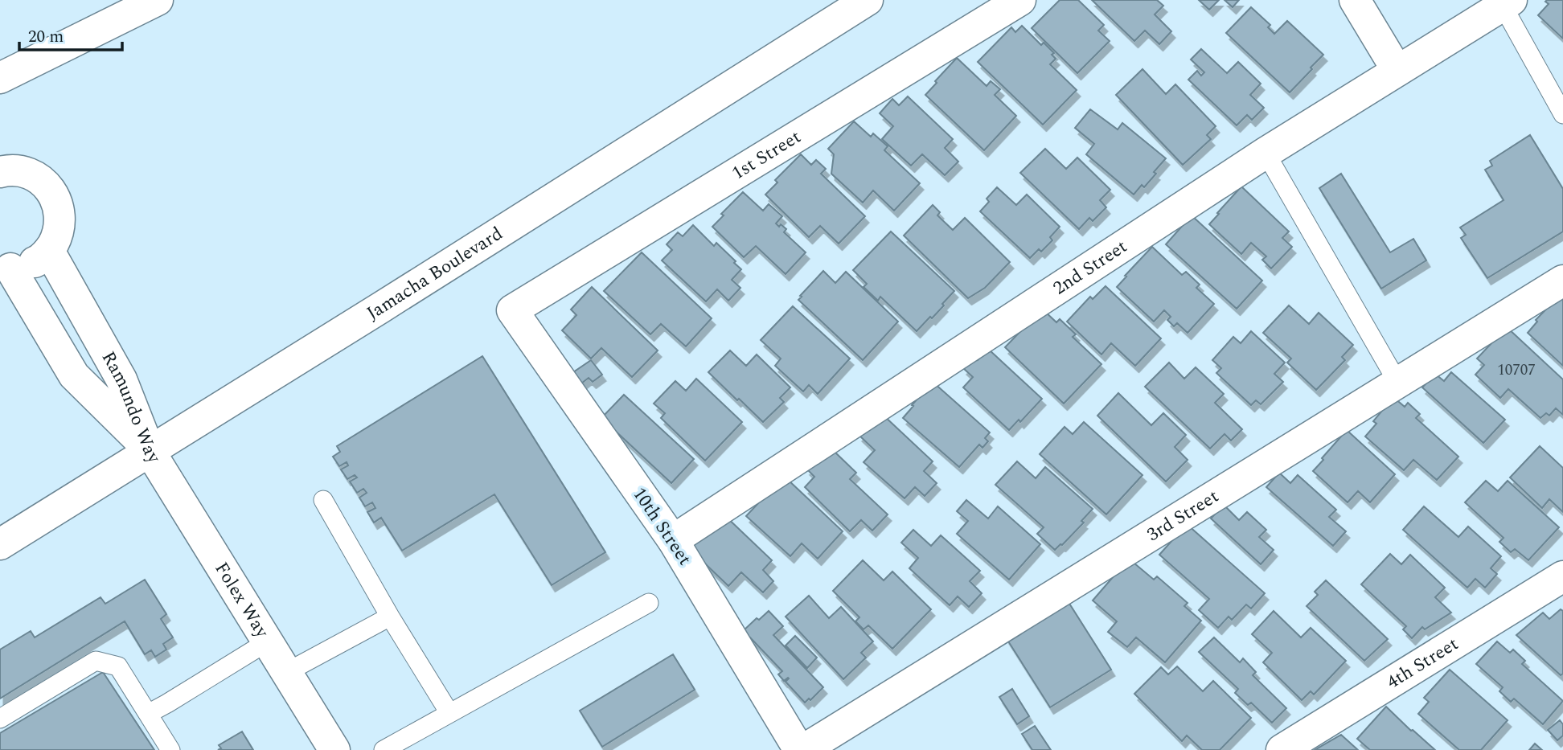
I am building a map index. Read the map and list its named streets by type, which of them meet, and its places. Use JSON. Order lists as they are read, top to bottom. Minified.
{"streets":{"street":["1st Street","2nd Street","Jamacha Boulevard","Ramundo Way","3rd Street","10th Street","Folex Way","4th Street"]},"crossings":[["1st Street","10th Street"],["2nd Street","10th Street"],["Jamacha Boulevard","Ramundo Way"],["Jamacha Boulevard","Folex Way"],["Ramundo Way","Folex Way"],["3rd Street","10th Street"]],"house_numbers":["10707"],"scale_bar":"20 m"}
